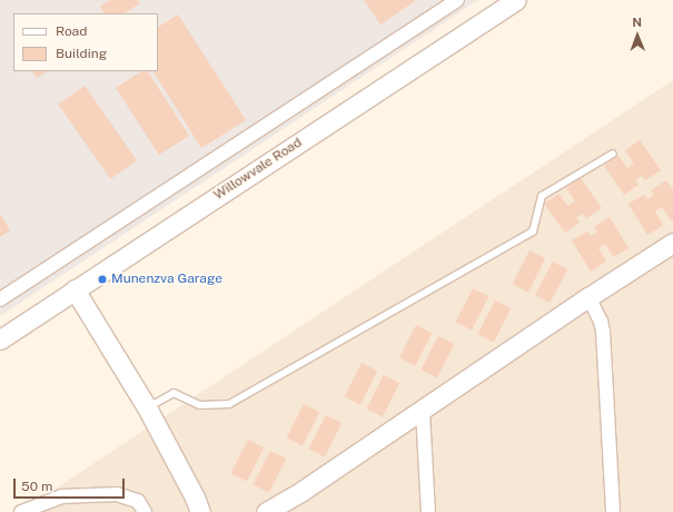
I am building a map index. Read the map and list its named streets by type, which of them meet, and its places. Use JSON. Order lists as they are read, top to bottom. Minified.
{"streets":{"street":["Willowvale Road"]},"places":["Munenzva Garage"],"legend":["Road","Building"],"scale_bar":"50 m","north":"top"}
